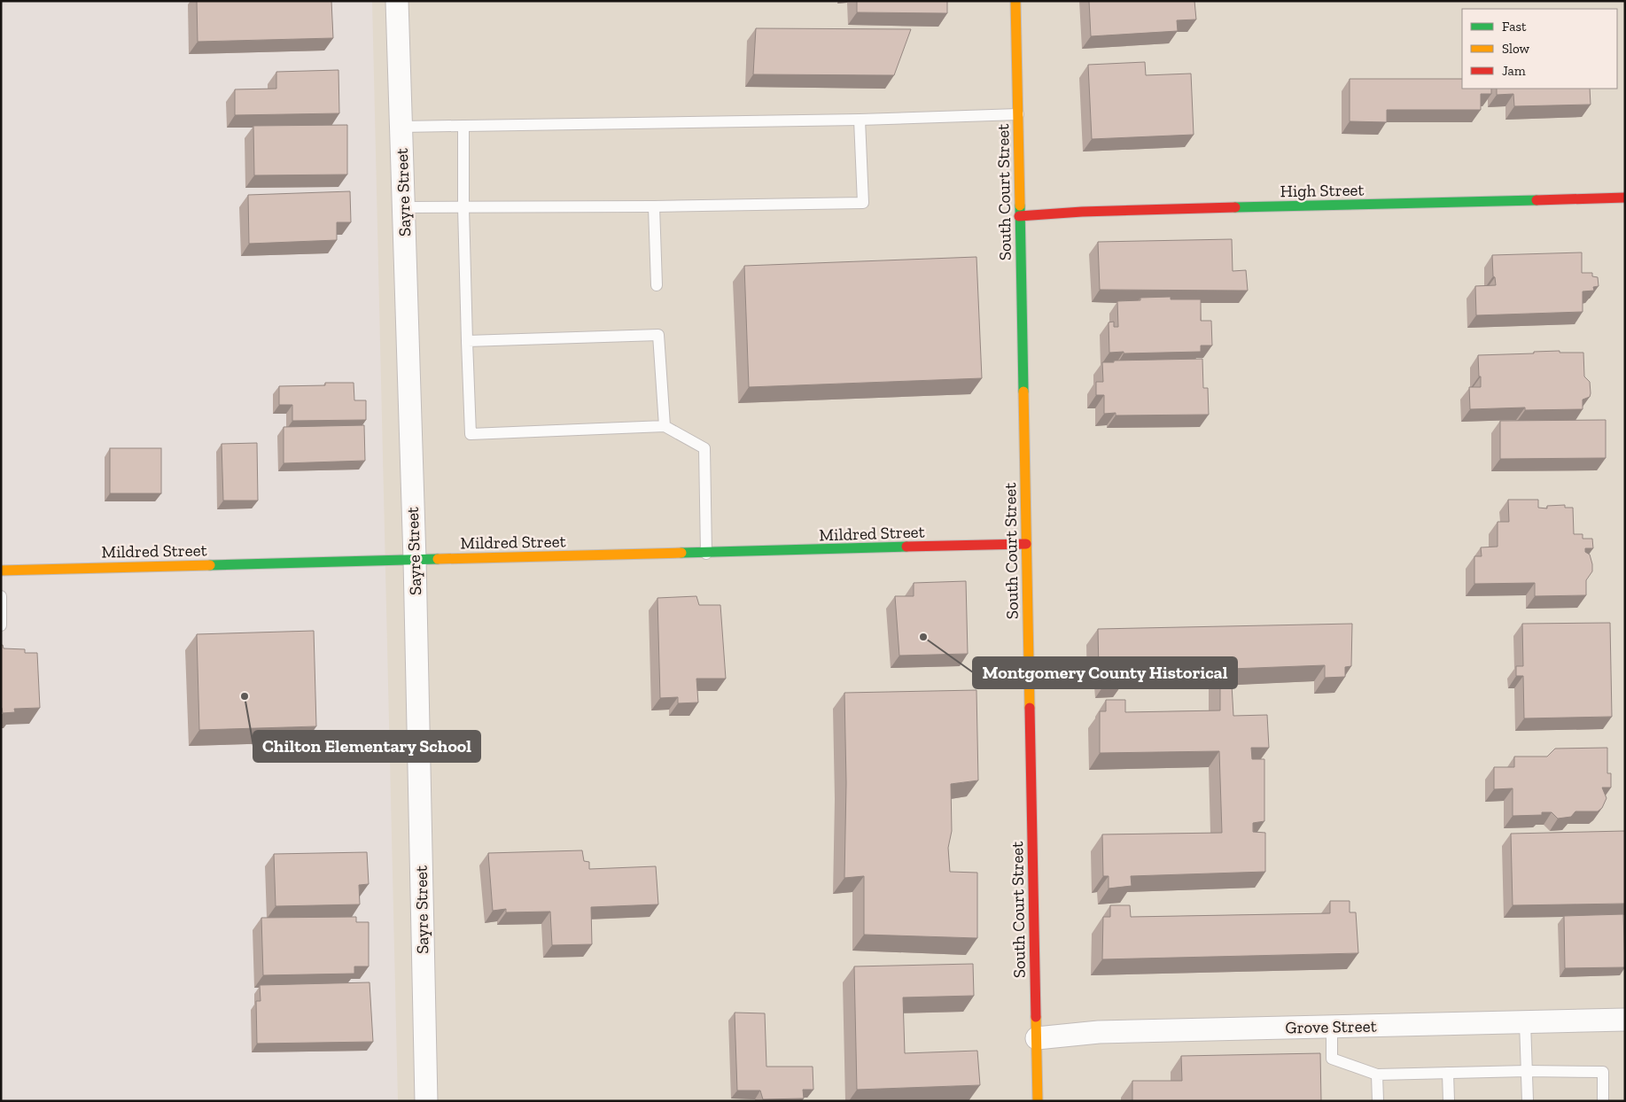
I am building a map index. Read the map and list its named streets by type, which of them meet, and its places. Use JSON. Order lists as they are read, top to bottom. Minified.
{"streets":{"main road":["High Street","South Court Street","Mildred Street"],"street":["Sayre Street","Grove Street"]},"crossings":[["High Street","South Court Street"],["Sayre Street","Mildred Street"],["South Court Street","Mildred Street"],["South Court Street","Grove Street"]],"places":["Montgomery County Historical","Chilton Elementary School"],"legend":["Fast","Slow","Jam"]}
